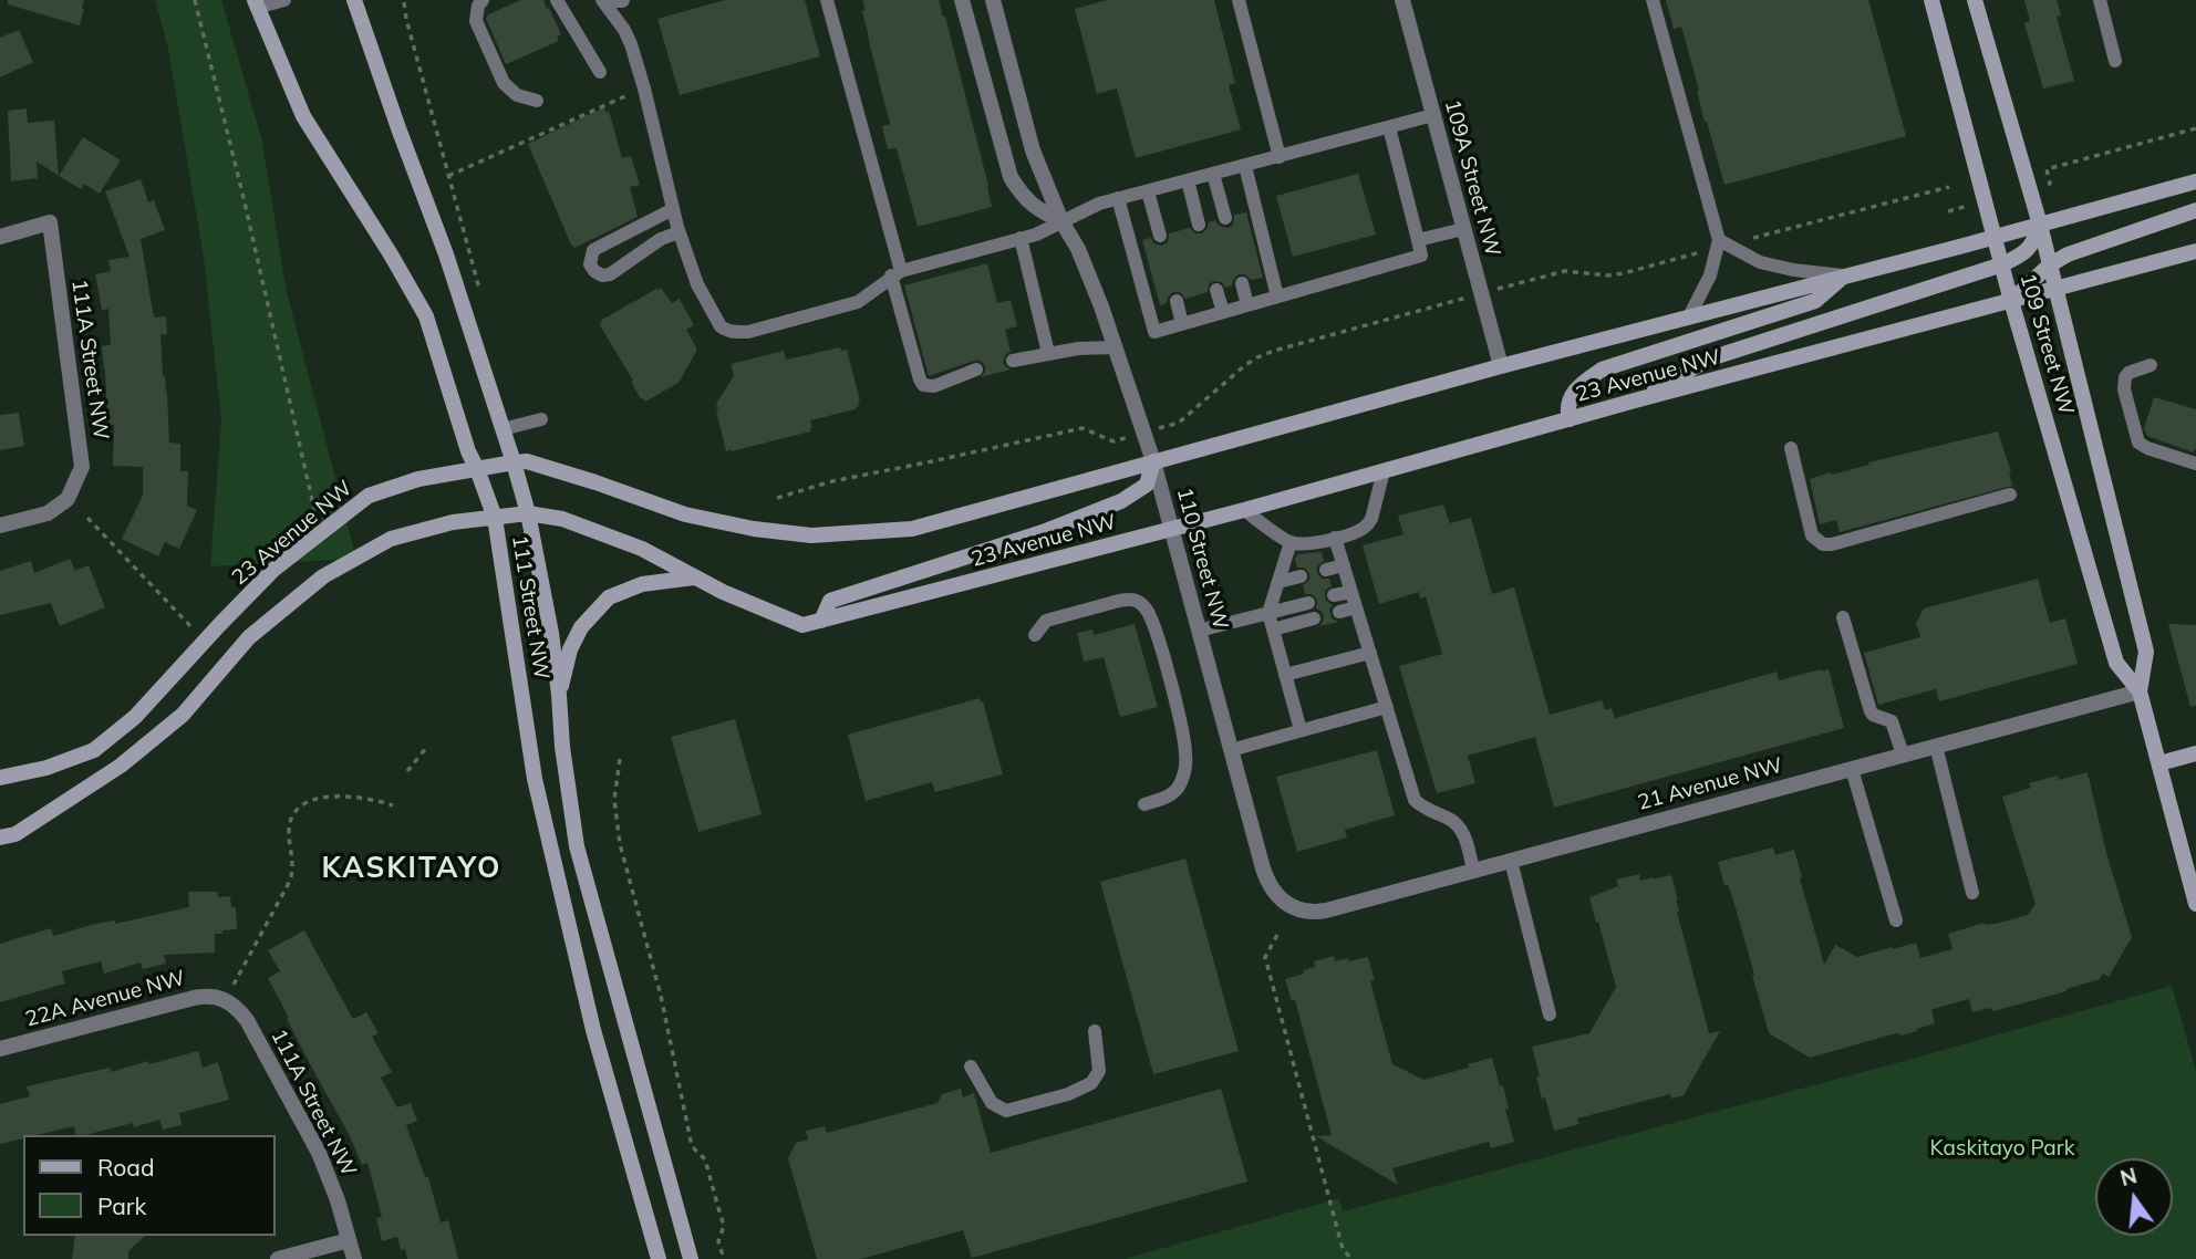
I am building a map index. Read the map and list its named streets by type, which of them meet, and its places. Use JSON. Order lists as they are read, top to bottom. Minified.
{"streets":{"main road":["109 Street NW","23 Avenue NW","111 Street NW"],"street":["109A Street NW","111A Street NW","110 Street NW","21 Avenue NW","22A Avenue NW"]},"crossings":[["109A Street NW","23 Avenue NW"],["109 Street NW","23 Avenue NW"],["109 Street NW","21 Avenue NW"],["111A Street NW","22A Avenue NW"],["23 Avenue NW","110 Street NW"],["23 Avenue NW","111 Street NW"],["110 Street NW","21 Avenue NW"]],"districts":["KASKITAYO"],"parks":["Kaskitayo Park"],"legend":["Road","Park"],"north":"top"}
